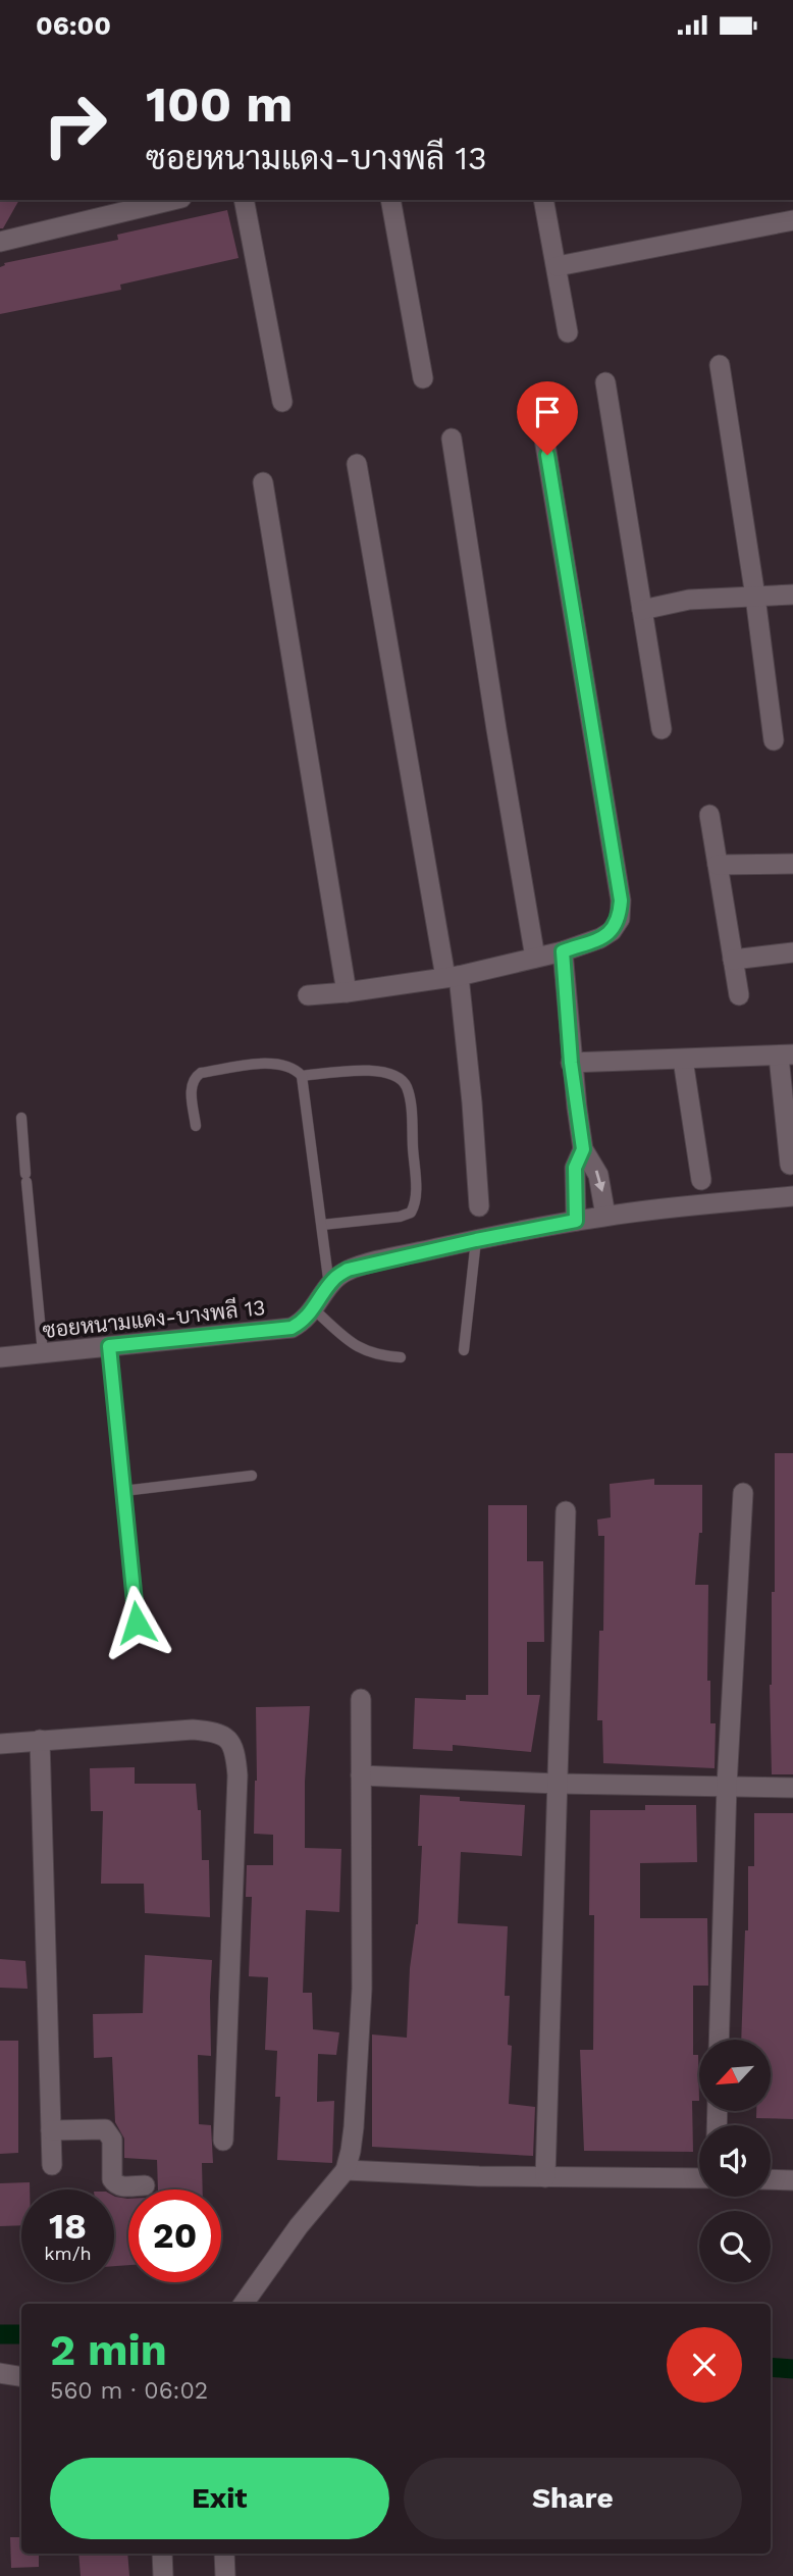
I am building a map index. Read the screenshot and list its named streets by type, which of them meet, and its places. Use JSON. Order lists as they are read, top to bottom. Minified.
{"streets":{"street":["ซอยหนามแดง-บางพลี 13"]},"north":"bottom left","page":{"status":"06:00","turn":["100 m","ซอยหนามแดง-บางพลี 13"],"speed":"18 km/h","limit":"20","heading":["2 min","560 m · 06:02"],"buttons":["Exit","Share"]}}
